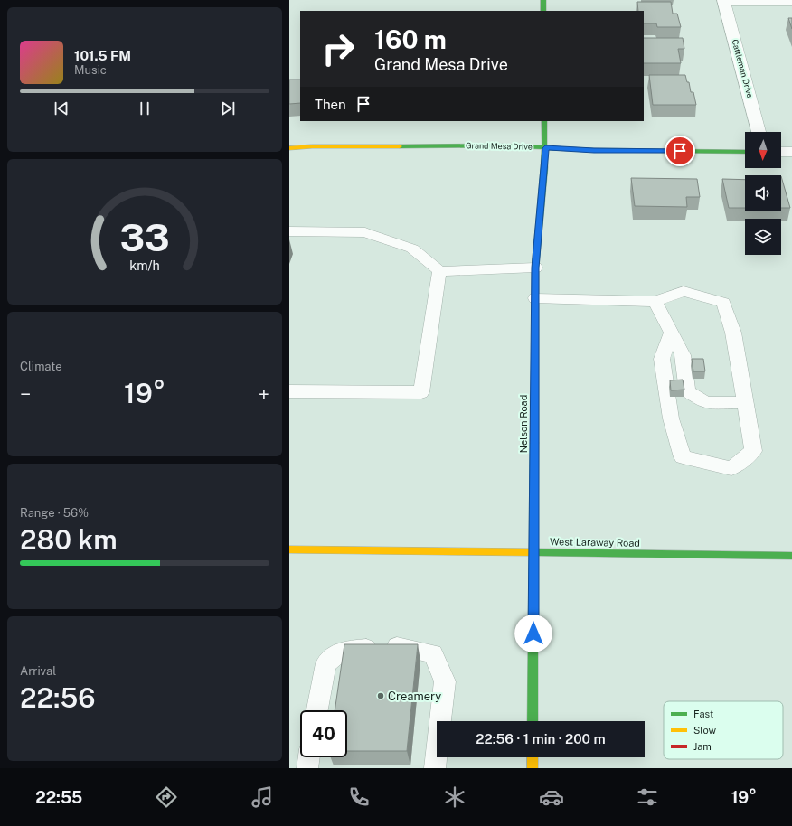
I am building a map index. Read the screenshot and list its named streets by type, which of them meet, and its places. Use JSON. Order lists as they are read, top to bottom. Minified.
{"streets":{"street":["Cattleman Drive","Grand Mesa Drive","Nelson Road","West Laraway Road"]},"crossings":[["Grand Mesa Drive","Nelson Road"],["Nelson Road","West Laraway Road"]],"places":["Creamery"],"legend":["Fast","Slow","Jam"],"north":"bottom","page":{"turn":["160 m","Grand Mesa Drive"],"song":["101.5 FM","Music"],"then":"Then","tile":["Climate",["Range · 56%","280 km"],["Arrival","22:56"]],"heat":["−","19°","+"],"limit":"40","trip":"22:56 · 1 min · 200 m","tabs":["22:55","19°"],"gauge":["33","km/h"]}}
